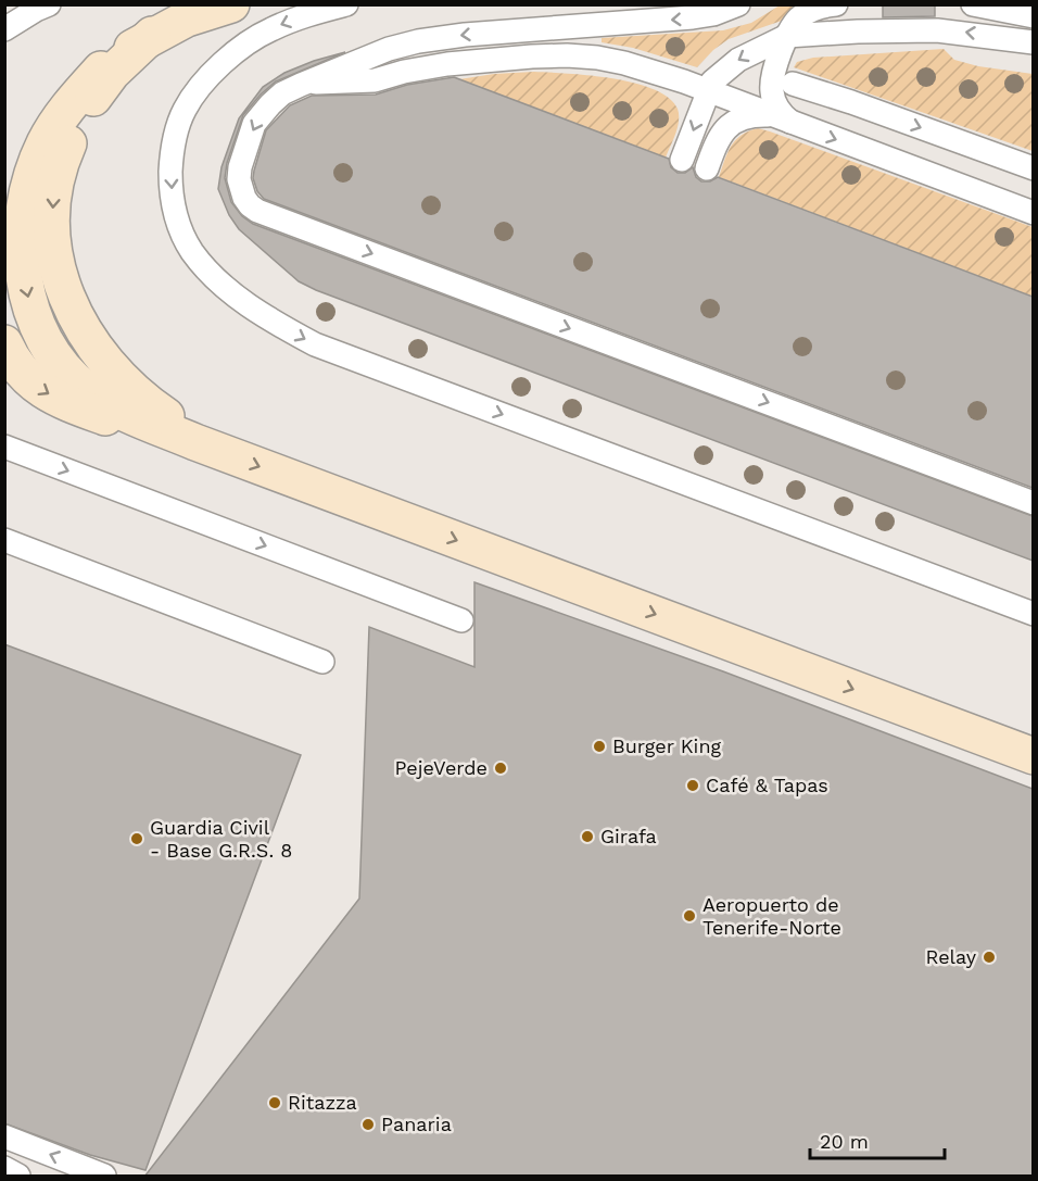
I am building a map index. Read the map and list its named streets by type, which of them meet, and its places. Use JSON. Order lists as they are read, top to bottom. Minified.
{"places":["Burger King","PejeVerde","Café & Tapas","Girafa","Guardia Civil - Base G.R.S. 8","Aeropuerto de Tenerife-Norte","Relay","Ritazza","Panaria"],"scale_bar":"20 m"}
